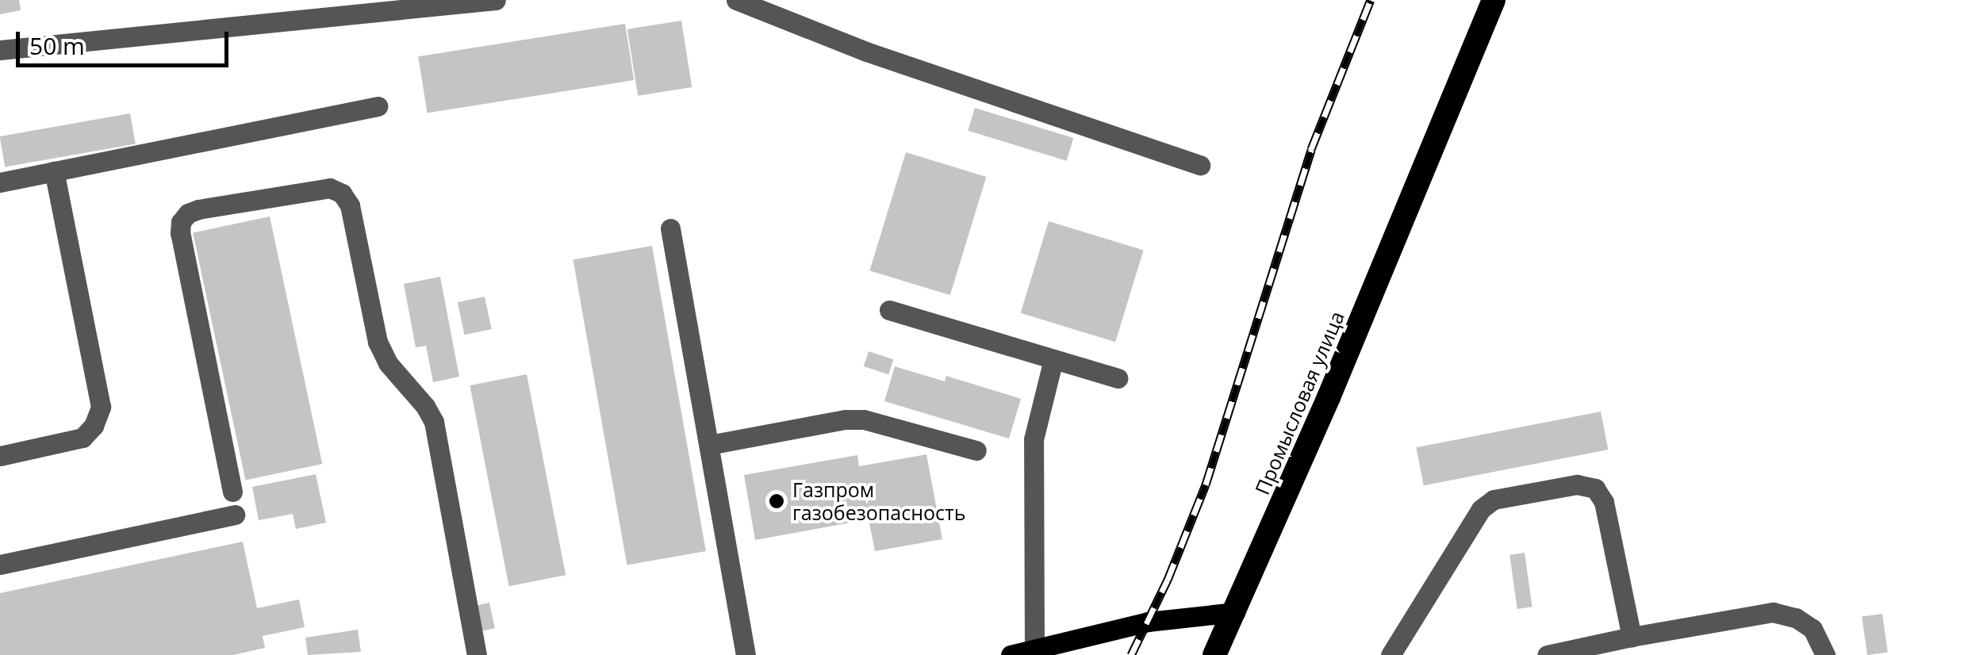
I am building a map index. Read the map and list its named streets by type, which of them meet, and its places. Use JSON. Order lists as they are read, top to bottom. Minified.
{"streets":{"highway":["Промысловая улица"]},"places":["Газпром газобезопасность"],"scale_bar":"50 m"}
